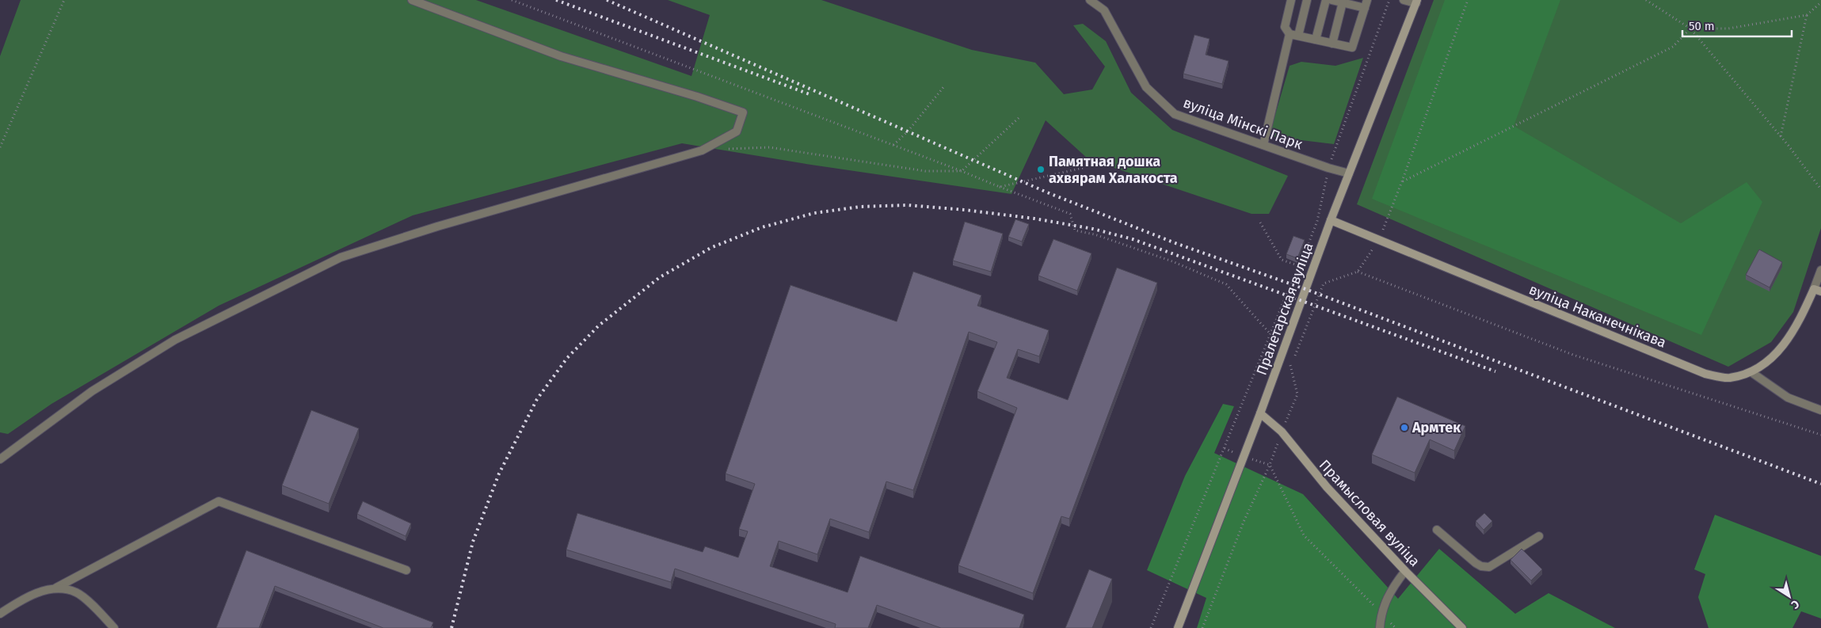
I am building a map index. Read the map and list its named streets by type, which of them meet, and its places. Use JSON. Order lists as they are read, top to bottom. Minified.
{"streets":{"main road":["Пралетарская вуліца","вуліца Наканечнікава","Прамысловая вуліца"],"street":["вуліца Мінскі Парк"]},"crossings":[["вуліца Мінскі Парк","Пралетарская вуліца"],["Пралетарская вуліца","вуліца Наканечнікава"],["Пралетарская вуліца","Прамысловая вуліца"]],"places":["Памятная дошка ахвярам Халакоста","Армтек"],"scale_bar":"50 m","north":"bottom right"}
